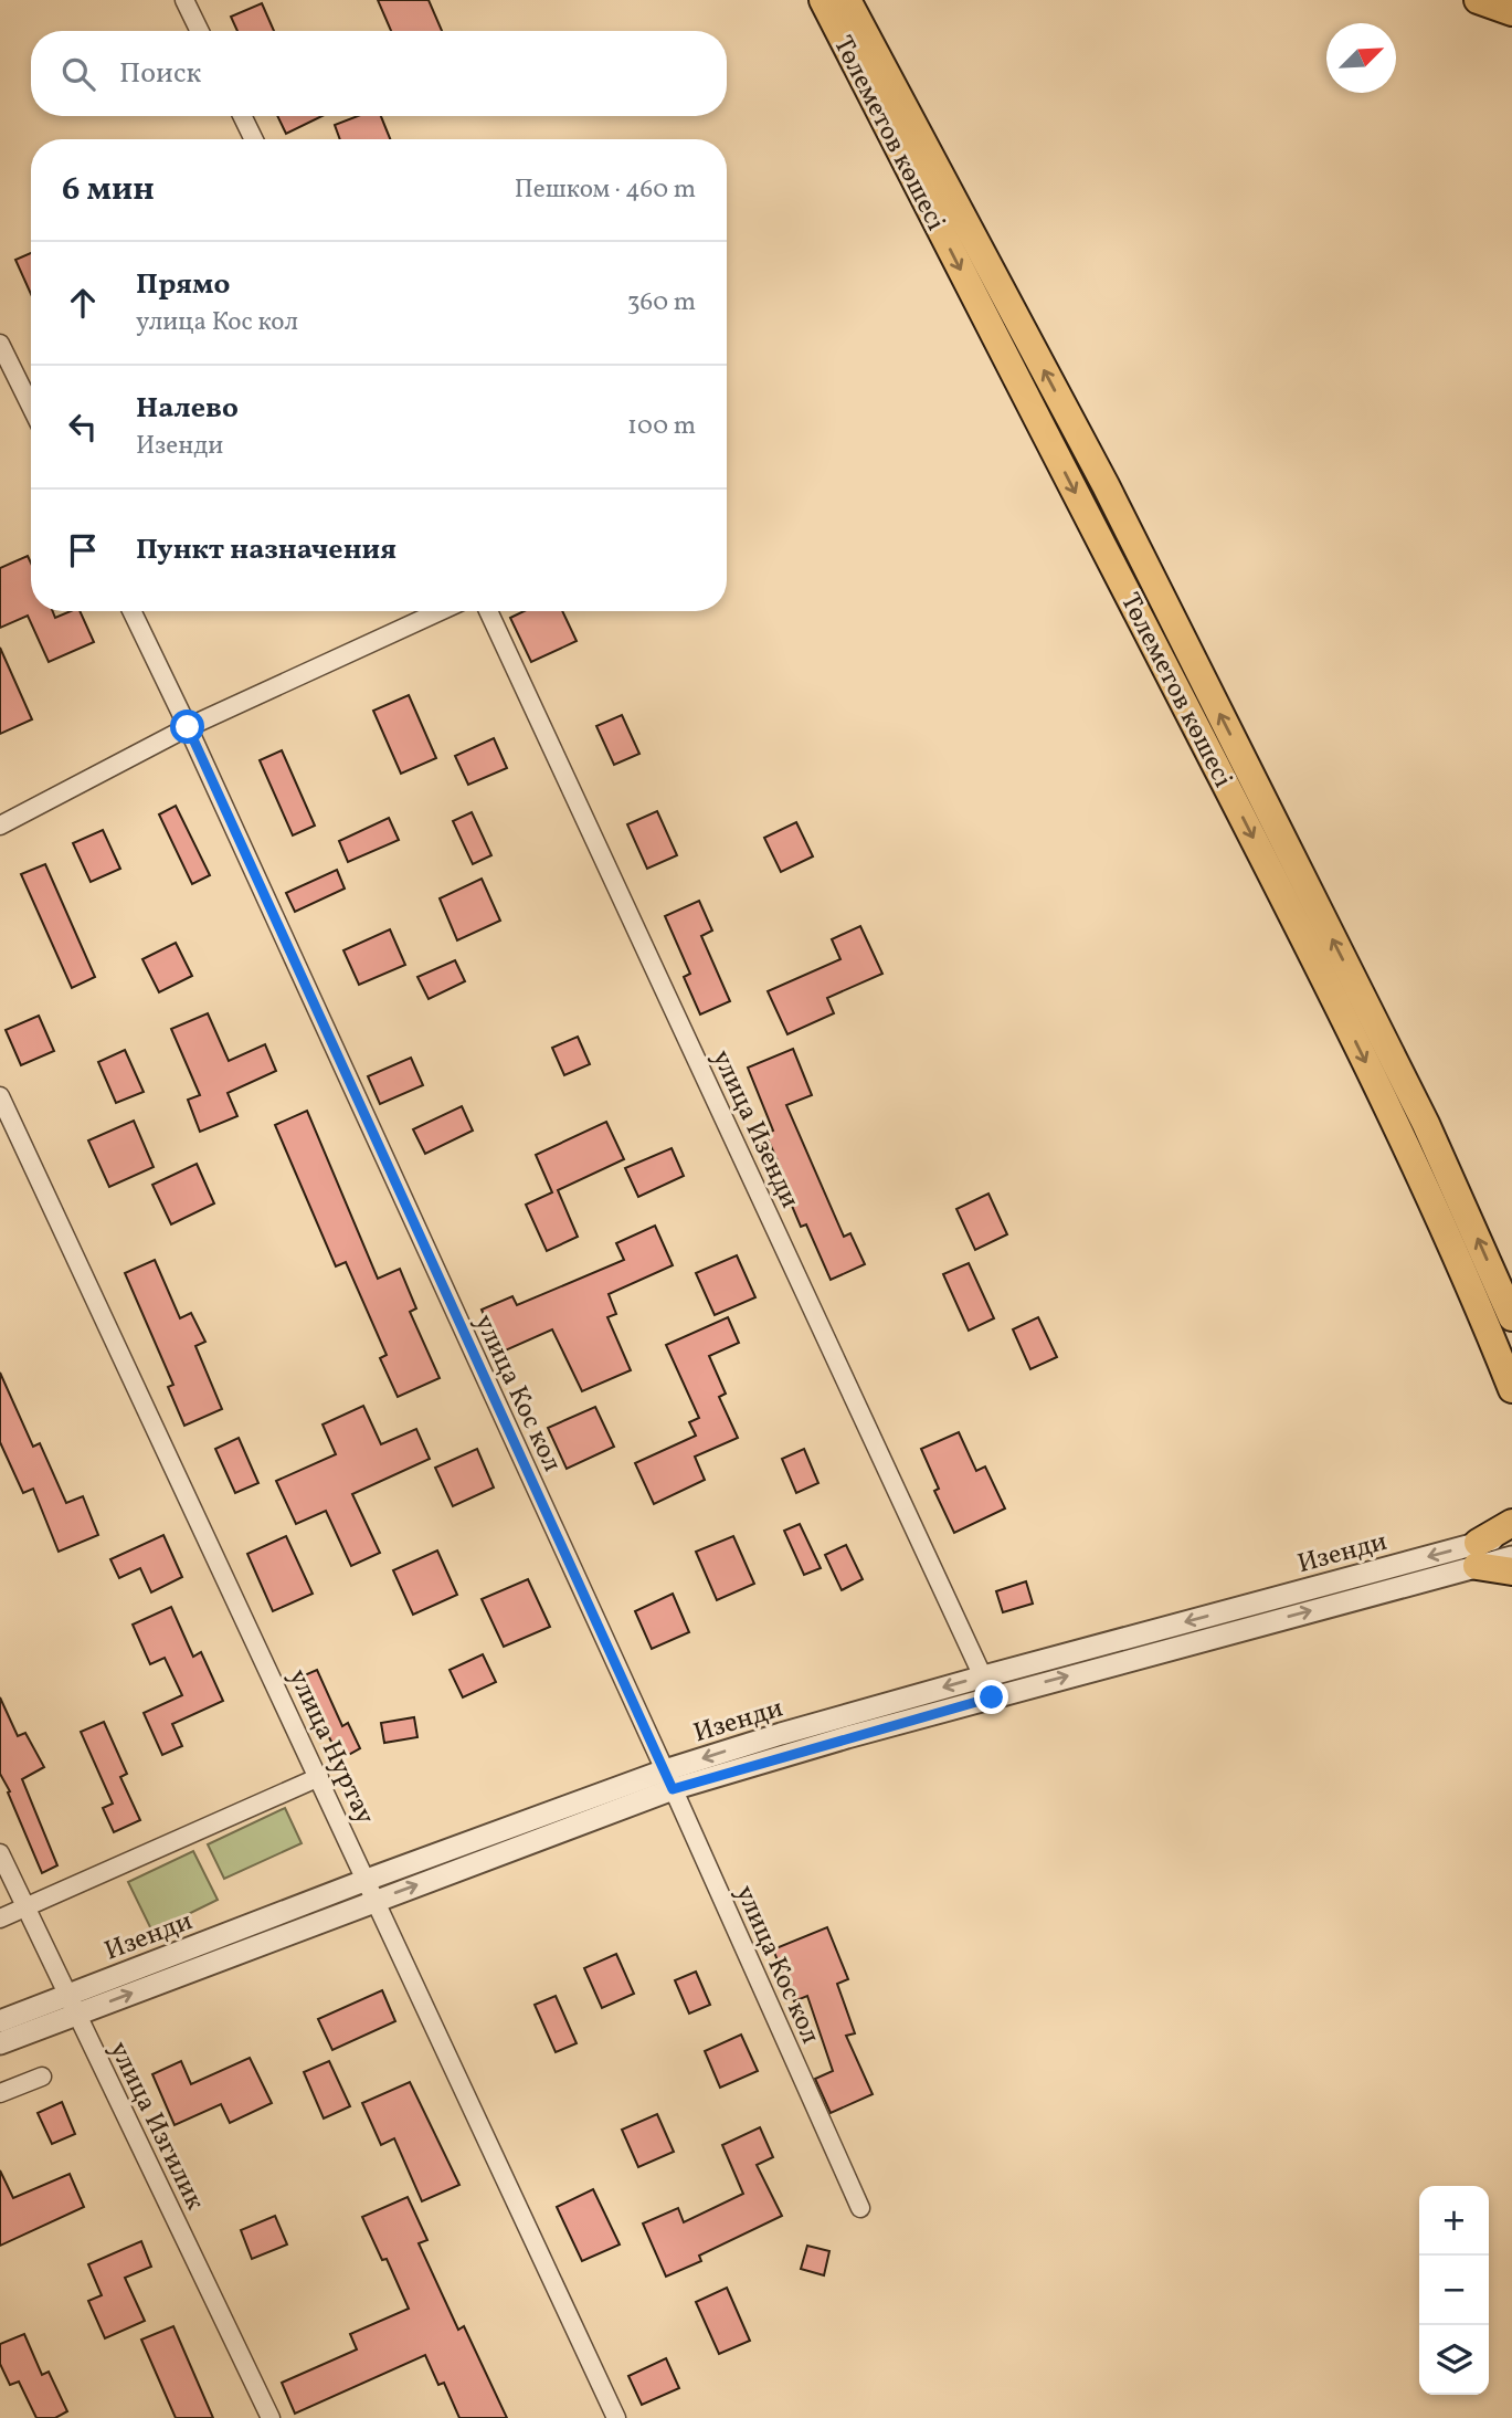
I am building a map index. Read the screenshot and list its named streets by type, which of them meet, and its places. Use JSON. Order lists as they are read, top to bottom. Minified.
{"streets":{"main road":["Төлеметов көшесі"],"street":["улица Изенди","улица Кос кол","Изенди","улица Нуртау","улица Изгилик"]},"crossings":[["улица Изенди","Изенди"],["улица Кос кол","Изенди"],["Изенди","улица Нуртау"],["Изенди","улица Изгилик"]],"north":"top right","page":{"search":"Поиск","heading":["6 мин","Пешком · 460 m"],"list":[["Прямо","улица Кос кол","360 m"],["Налево","Изенди","100 m"],"Пункт назначения"],"map_buttons":["+","−"]}}
